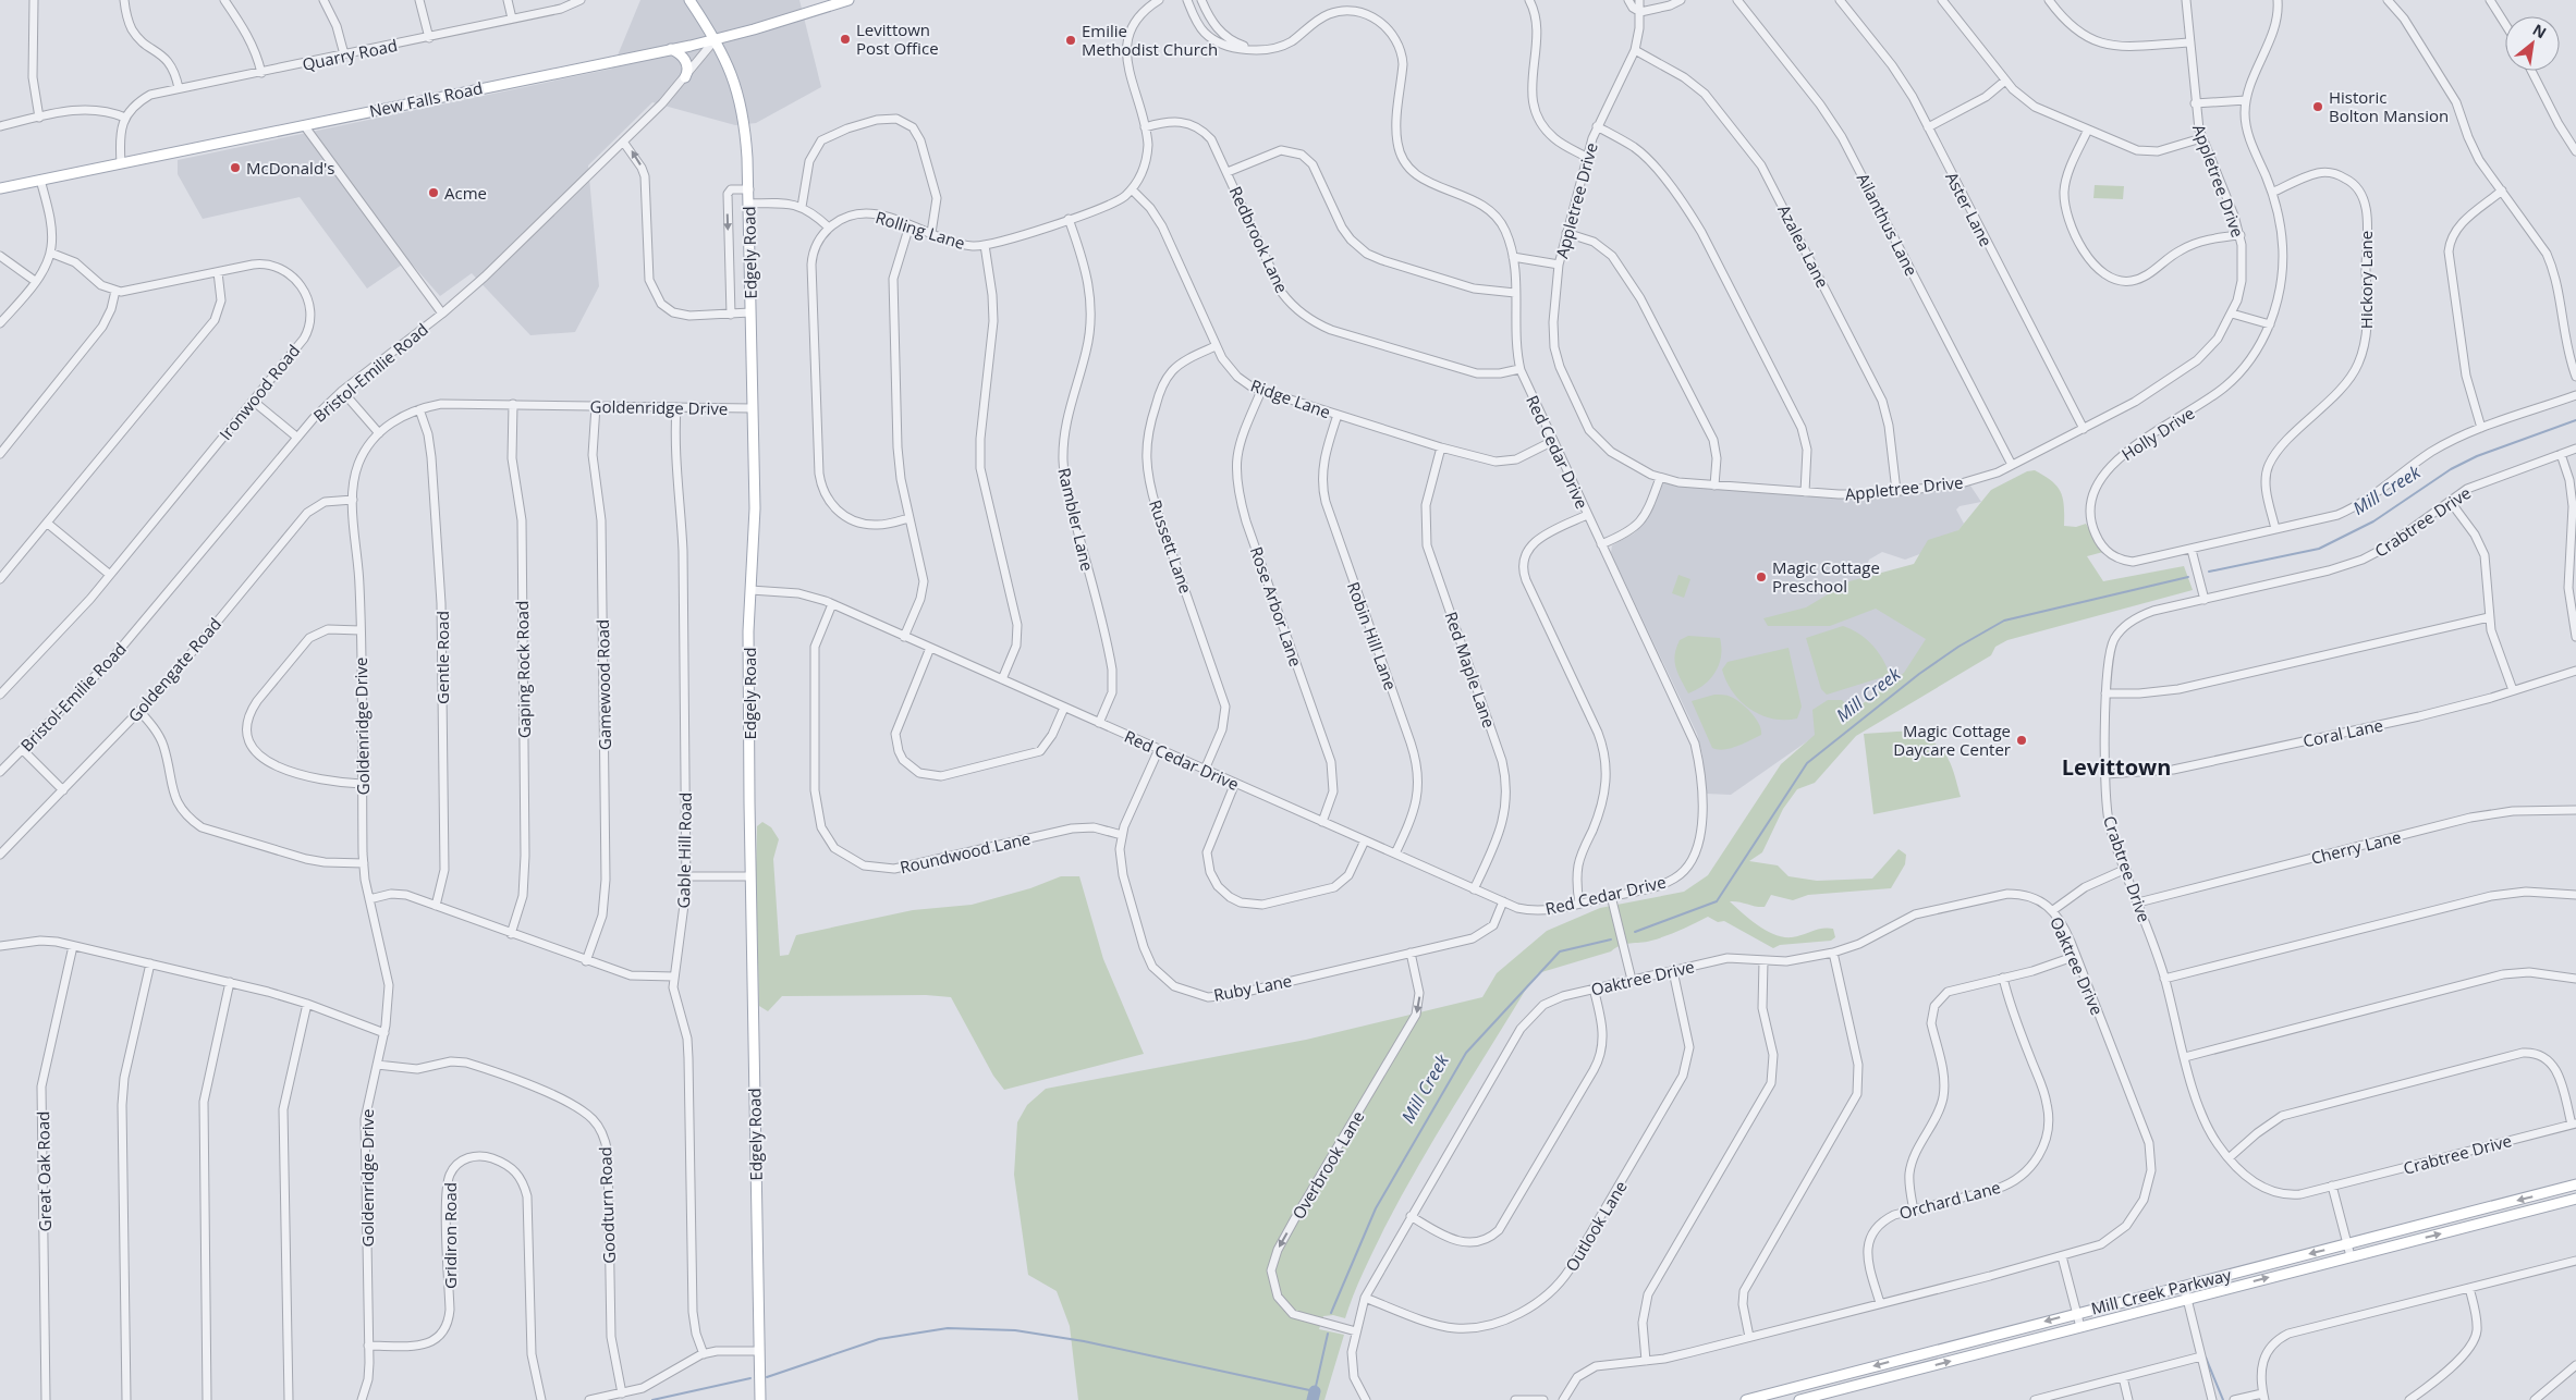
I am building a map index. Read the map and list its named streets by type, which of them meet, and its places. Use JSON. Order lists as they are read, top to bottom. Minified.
{"streets":{"main road":["New Falls Road","Edgely Road","Mill Creek Parkway"],"street":["Quarry Road","Appletree Drive","Aster Lane","Ailanthus Lane","Rolling Lane","Redbrook Lane","Azalea Lane","Hickory Lane","Bristol-Emilie Road","Ironwood Road","Ridge Lane","Goldenridge Drive","Holly Drive","Red Cedar Drive","Rambler Lane","Crabtree Drive","Russett Lane","Rose Arbor Lane","Robin Hill Lane","Gentle Road","Goldengate Road","Gaping Rock Road","Red Maple Lane","Gamewood Road","Coral Lane","Cherry Lane","Gable Hill Road","Roundwood Lane","Oaktree Drive","Ruby Lane","Overbrook Lane","Great Oak Road","Orchard Lane","Goodturn Road","Outlook Lane","Gridiron Road"]},"crossings":[["New Falls Road","Edgely Road"],["New Falls Road","Bristol-Emilie Road"],["Appletree Drive","Aster Lane"],["Appletree Drive","Ailanthus Lane"],["Appletree Drive","Azalea Lane"],["Rolling Lane","Redbrook Lane"],["Rolling Lane","Ridge Lane"],["Rolling Lane","Rambler Lane"],["Redbrook Lane","Red Cedar Drive"],["Edgely Road","Bristol-Emilie Road"],["Edgely Road","Goldenridge Drive"],["Edgely Road","Red Cedar Drive"],["Hickory Lane","Holly Drive"],["Ridge Lane","Red Cedar Drive"],["Ridge Lane","Russett Lane"],["Ridge Lane","Rose Arbor Lane"],["Ridge Lane","Robin Hill Lane"],["Ridge Lane","Red Maple Lane"],["Goldenridge Drive","Gentle Road"],["Goldenridge Drive","Goldengate Road"],["Goldenridge Drive","Gaping Rock Road"],["Goldenridge Drive","Gamewood Road"],["Goldenridge Drive","Gable Hill Road"],["Goldenridge Drive","Goodturn Road"],["Goldenridge Drive","Gridiron Road"],["Red Cedar Drive","Rambler Lane"],["Red Cedar Drive","Russett Lane"],["Red Cedar Drive","Rose Arbor Lane"],["Red Cedar Drive","Robin Hill Lane"],["Red Cedar Drive","Red Maple Lane"],["Red Cedar Drive","Roundwood Lane"],["Red Cedar Drive","Ruby Lane"],["Crabtree Drive","Coral Lane"],["Crabtree Drive","Cherry Lane"],["Roundwood Lane","Ruby Lane"],["Oaktree Drive","Overbrook Lane"],["Oaktree Drive","Orchard Lane"],["Oaktree Drive","Outlook Lane"],["Ruby Lane","Overbrook Lane"]],"one_way":["Overbrook Lane"],"districts":["Levittown"],"water":["Mill Creek"],"places":["Levittown Post Office","Emilie Methodist Church","Historic Bolton Mansion","McDonald's","Acme","Magic Cottage Preschool","Magic Cottage Daycare Center"],"north":"top right"}
